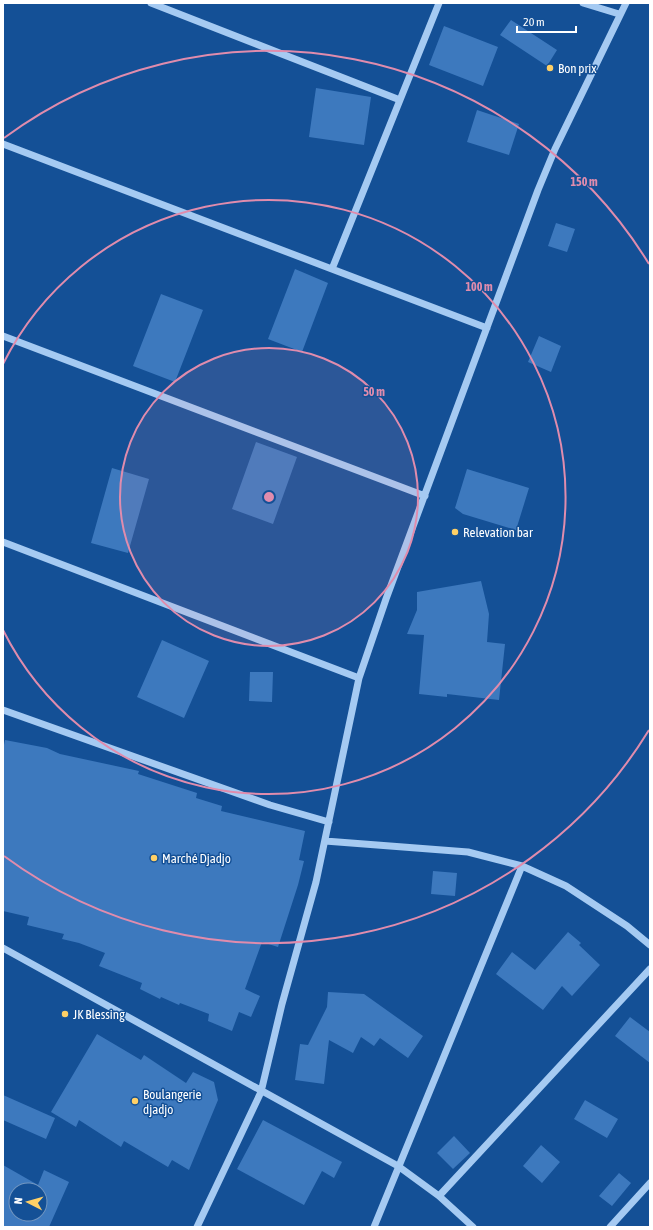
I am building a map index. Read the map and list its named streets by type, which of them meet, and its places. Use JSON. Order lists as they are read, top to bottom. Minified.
{"places":["Bon prix","Relevation bar","Marché Djadjo","JK Blessing","Boulangerie djadjo"],"scale_bar":"20 m","north":"left","rings":["150 m","100 m","50 m"]}
